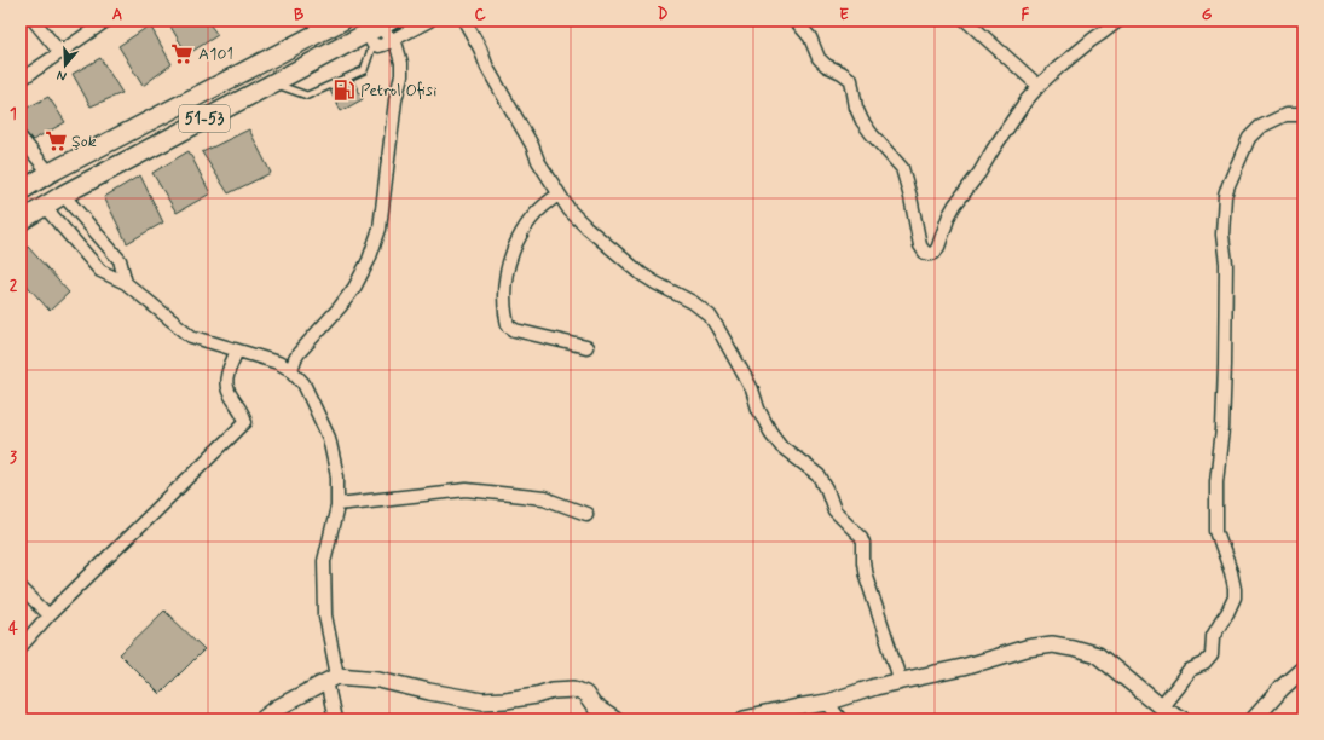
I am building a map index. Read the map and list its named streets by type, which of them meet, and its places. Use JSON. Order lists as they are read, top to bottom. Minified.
{"streets":{"main road":["51-53"]},"places":{"supermarket":["A101","Şok"],"fuel station":["Petrol Ofisi"]},"north":"bottom","grid":{"columns":["A","B","C","D","E","F","G"],"rows":["1","2","3","4"]}}
